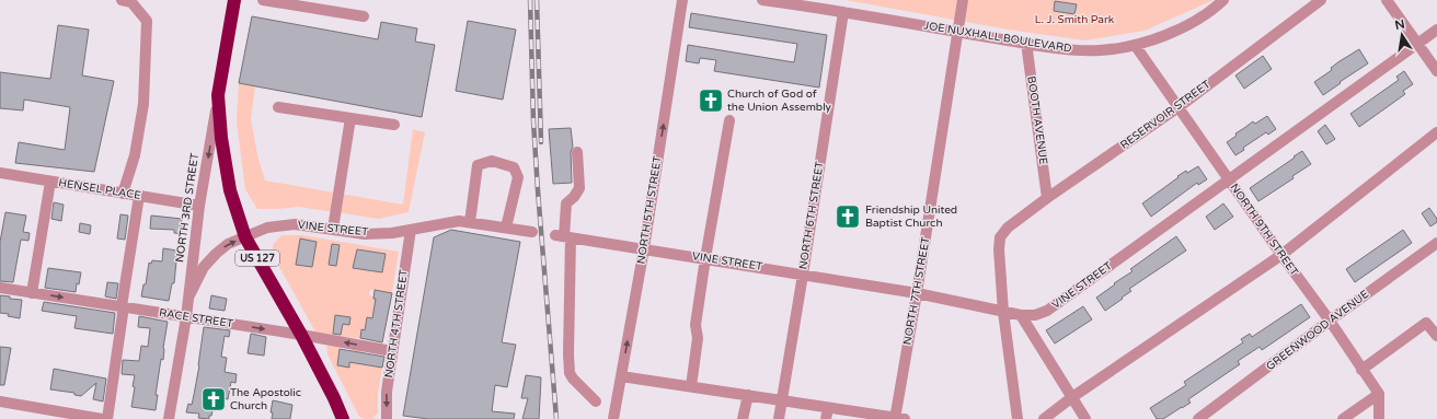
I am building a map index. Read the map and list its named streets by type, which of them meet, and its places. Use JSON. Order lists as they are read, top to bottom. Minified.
{"streets":{"highway":["NORTH 3RD STREET","US 127"],"street":["JOE NUXHALL BOULEVARD","RESERVOIR STREET","BOOTH AVENUE","HENSEL PLACE","NORTH 5TH STREET","NORTH 6TH STREET","VINE STREET","NORTH 9TH STREET","NORTH 7TH STREET","RACE STREET","NORTH 4TH STREET","GREENWOOD AVENUE"]},"crossings":[["JOE NUXHALL BOULEVARD","BOOTH AVENUE"],["JOE NUXHALL BOULEVARD","NORTH 6TH STREET"],["JOE NUXHALL BOULEVARD","NORTH 9TH STREET"],["JOE NUXHALL BOULEVARD","NORTH 7TH STREET"],["RESERVOIR STREET","BOOTH AVENUE"],["RESERVOIR STREET","VINE STREET"],["RESERVOIR STREET","NORTH 9TH STREET"],["HENSEL PLACE","NORTH 3RD STREET"],["NORTH 3RD STREET","VINE STREET"],["NORTH 3RD STREET","US 127"],["NORTH 3RD STREET","RACE STREET"],["NORTH 5TH STREET","VINE STREET"],["NORTH 6TH STREET","VINE STREET"],["VINE STREET","NORTH 9TH STREET"],["VINE STREET","US 127"],["VINE STREET","NORTH 7TH STREET"],["VINE STREET","NORTH 4TH STREET"],["NORTH 9TH STREET","GREENWOOD AVENUE"],["US 127","RACE STREET"],["RACE STREET","NORTH 4TH STREET"]],"one_way":["NORTH 4TH STREET"],"parks":["L. J. Smith Park"],"places":{"church":["Church of God of the Union Assembly","Friendship United Baptist Church","The Apostolic Church"]},"north":"top"}
